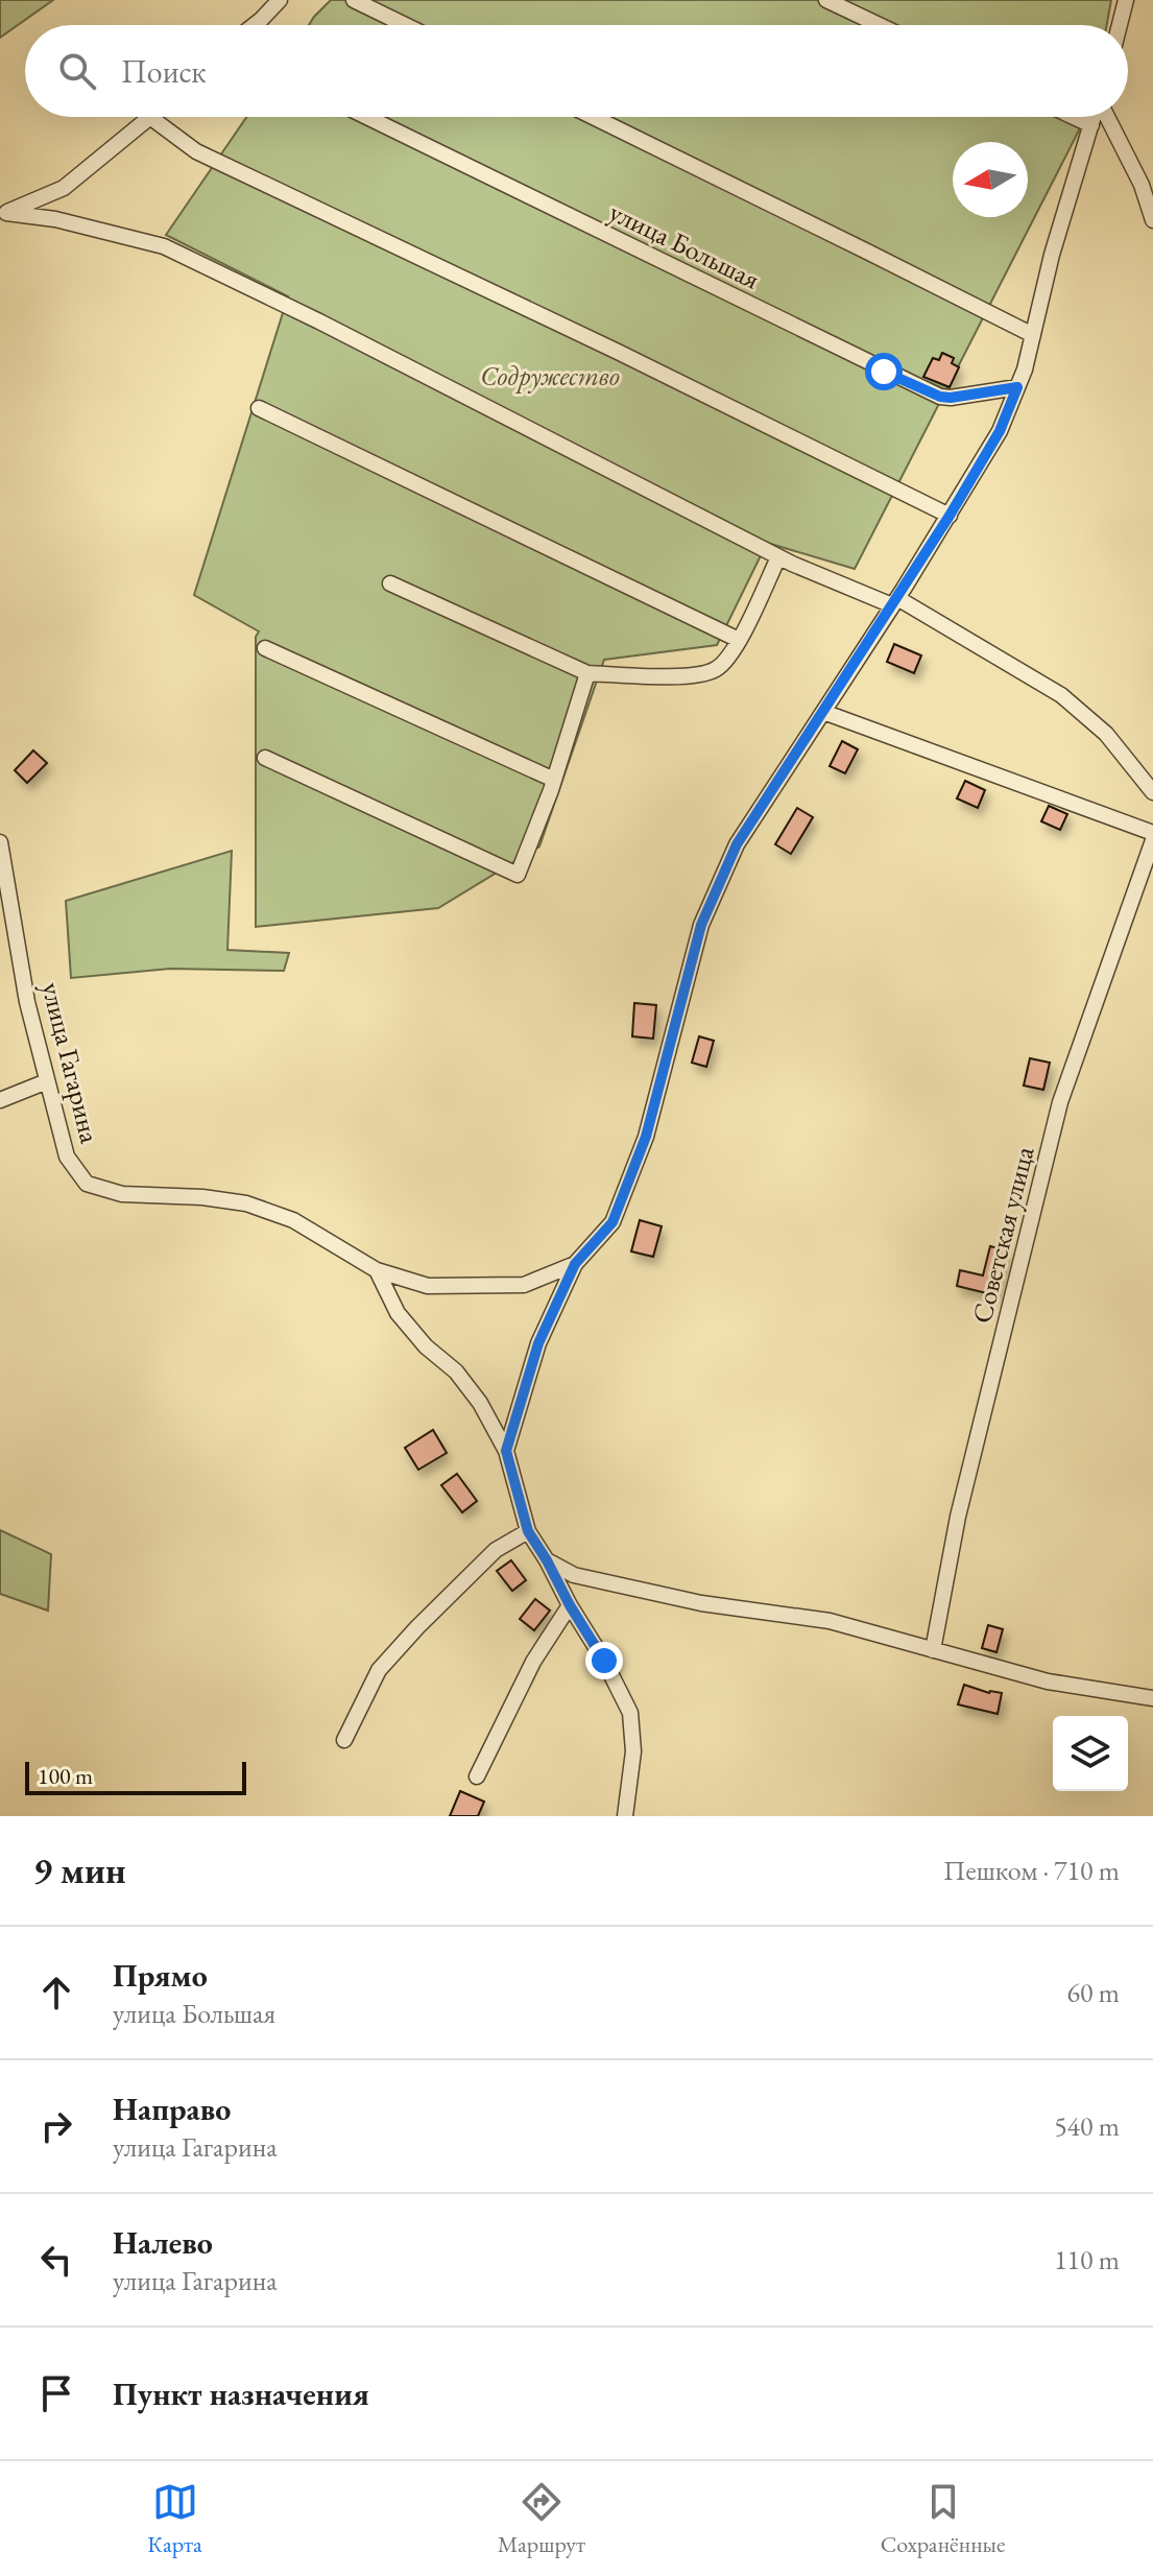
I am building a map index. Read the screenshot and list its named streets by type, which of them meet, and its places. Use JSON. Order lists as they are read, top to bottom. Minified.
{"streets":{"street":["улица Большая","улица Гагарина","Советская улица"]},"crossings":[["улица Большая","улица Гагарина"]],"parks":["Содружество"],"scale_bar":"100 m","north":"left","page":{"search":"Поиск","scale":"100 m","heading":["9 мин","Пешком · 710 m"],"list":[["Прямо","улица Большая","60 m"],["Направо","улица Гагарина","540 m"],["Налево","улица Гагарина","110 m"],"Пункт назначения"],"nav":["Карта","Маршрут","Сохранённые"]}}
